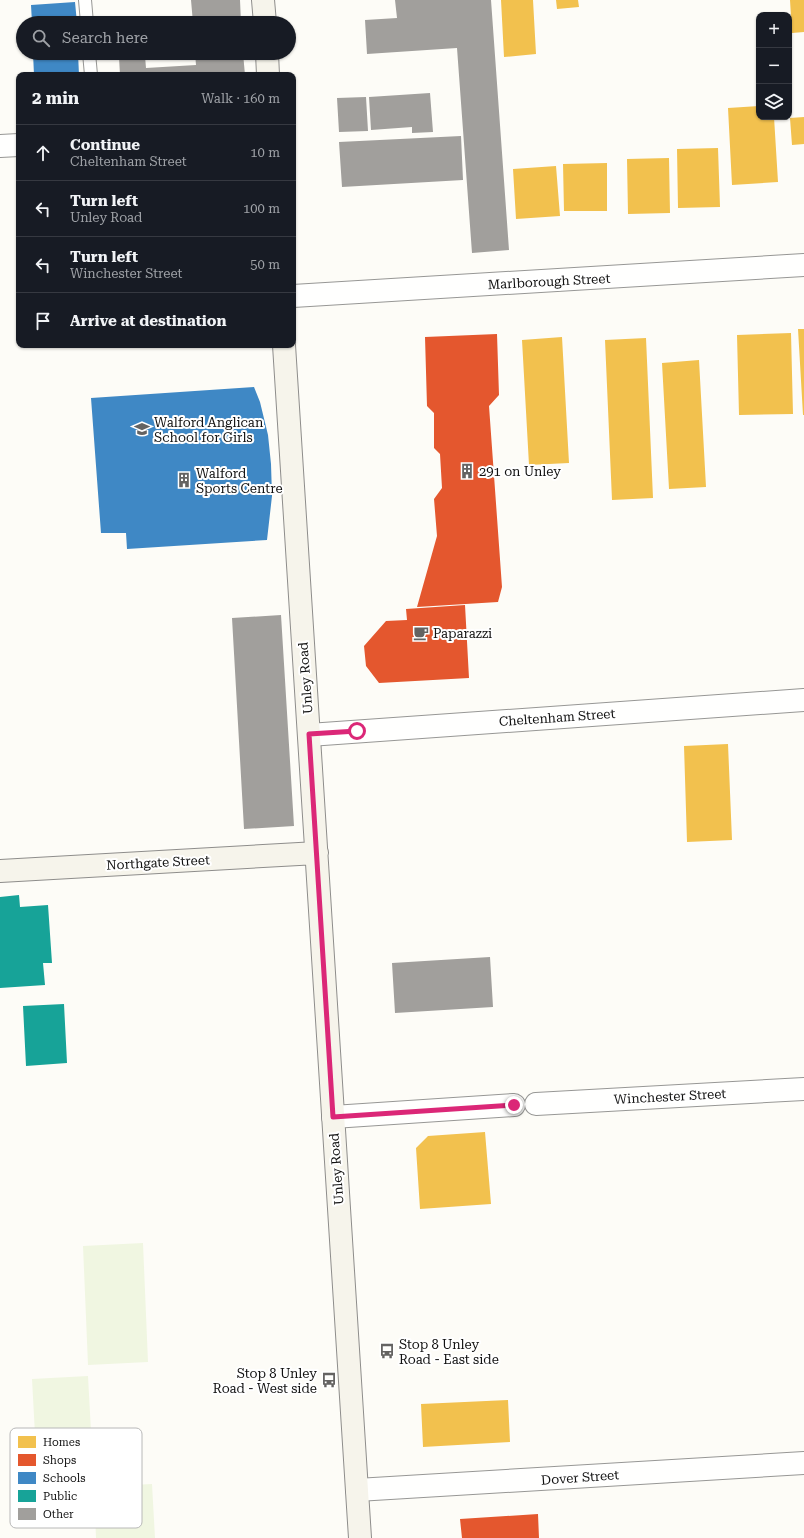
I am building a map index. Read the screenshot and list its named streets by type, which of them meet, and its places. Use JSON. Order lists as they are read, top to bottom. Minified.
{"streets":{"main road":["Unley Road","Northgate Street"],"street":["Marlborough Street","Cheltenham Street","Winchester Street","Dover Street"]},"crossings":[["Unley Road","Cheltenham Street"],["Unley Road","Northgate Street"],["Unley Road","Dover Street"]],"places":{"school or university":["Walford Anglican School for Girls"],"building":["291 on Unley","Walford Sports Centre"],"cafe":["Paparazzi"],"bus stop":["Stop 8 Unley Road - East side","Stop 8 Unley Road - West side"]},"legend":["Homes","Shops","Schools","Public","Other"],"page":{"map_buttons":["+","−"],"search":"Search here","heading":["2 min","Walk · 160 m"],"list":[["Continue","Cheltenham Street","10 m"],["Turn left","Unley Road","100 m"],["Turn left","Winchester Street","50 m"],"Arrive at destination"]}}
